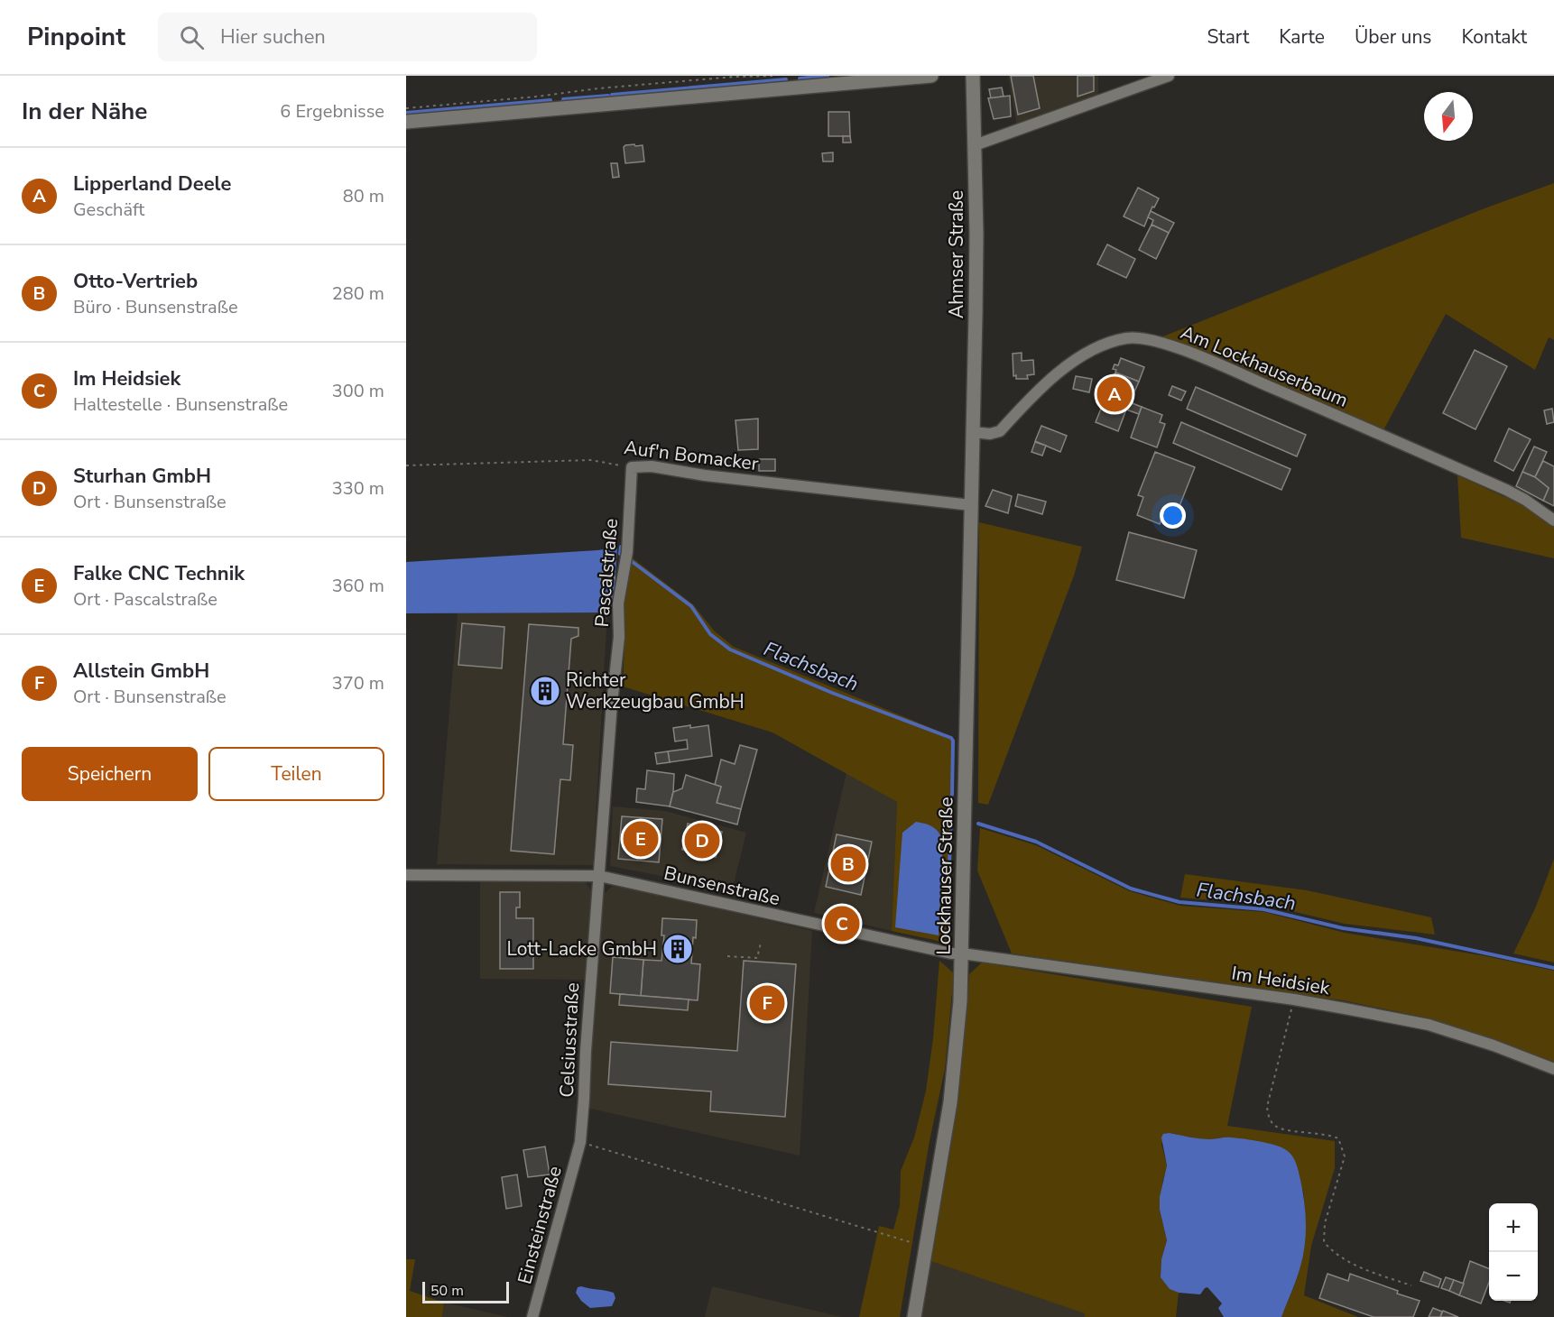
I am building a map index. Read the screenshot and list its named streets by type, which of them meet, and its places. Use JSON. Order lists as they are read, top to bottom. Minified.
{"streets":{"street":["Ahmser Straße","Am Lockhauserbaum","Auf'n Bomacker","Pascalstraße","Lockhauser Straße","Bunsenstraße","Im Heidsiek","Celsiusstraße","Einsteinstraße"]},"crossings":[["Ahmser Straße","Am Lockhauserbaum"],["Ahmser Straße","Lockhauser Straße"],["Am Lockhauserbaum","Lockhauser Straße"],["Auf'n Bomacker","Pascalstraße"],["Auf'n Bomacker","Lockhauser Straße"],["Pascalstraße","Bunsenstraße"],["Pascalstraße","Celsiusstraße"],["Lockhauser Straße","Bunsenstraße"],["Lockhauser Straße","Im Heidsiek"],["Bunsenstraße","Im Heidsiek"],["Bunsenstraße","Celsiusstraße"],["Celsiusstraße","Einsteinstraße"]],"water":["Flachsbach"],"places":{"building":["Richter Werkzeugbau GmbH","Lott-Lacke GmbH"]},"scale_bar":"50 m","north":"bottom","page":{"header":"Pinpoint","search":"Hier suchen","nav":["Start","Karte","Über uns","Kontakt"],"heading":["In der Nähe","6 Ergebnisse"],"list":[{"mark":"A","name":"Lipperland Deele","note":"Geschäft","value":"80 m"},{"mark":"B","name":"Otto-Vertrieb","note":"Büro · Bunsenstraße","value":"280 m"},{"mark":"C","name":"Im Heidsiek","note":"Haltestelle · Bunsenstraße","value":"300 m"},{"mark":"D","name":"Sturhan GmbH","note":"Ort · Bunsenstraße","value":"330 m"},{"mark":"E","name":"Falke CNC Technik","note":"Ort · Pascalstraße","value":"360 m"},{"mark":"F","name":"Allstein GmbH","note":"Ort · Bunsenstraße","value":"370 m"}],"pins":["A","E","D","B","C","F"],"buttons":["Speichern","Teilen"],"map_buttons":["+","−"],"scale":"50 m"}}
